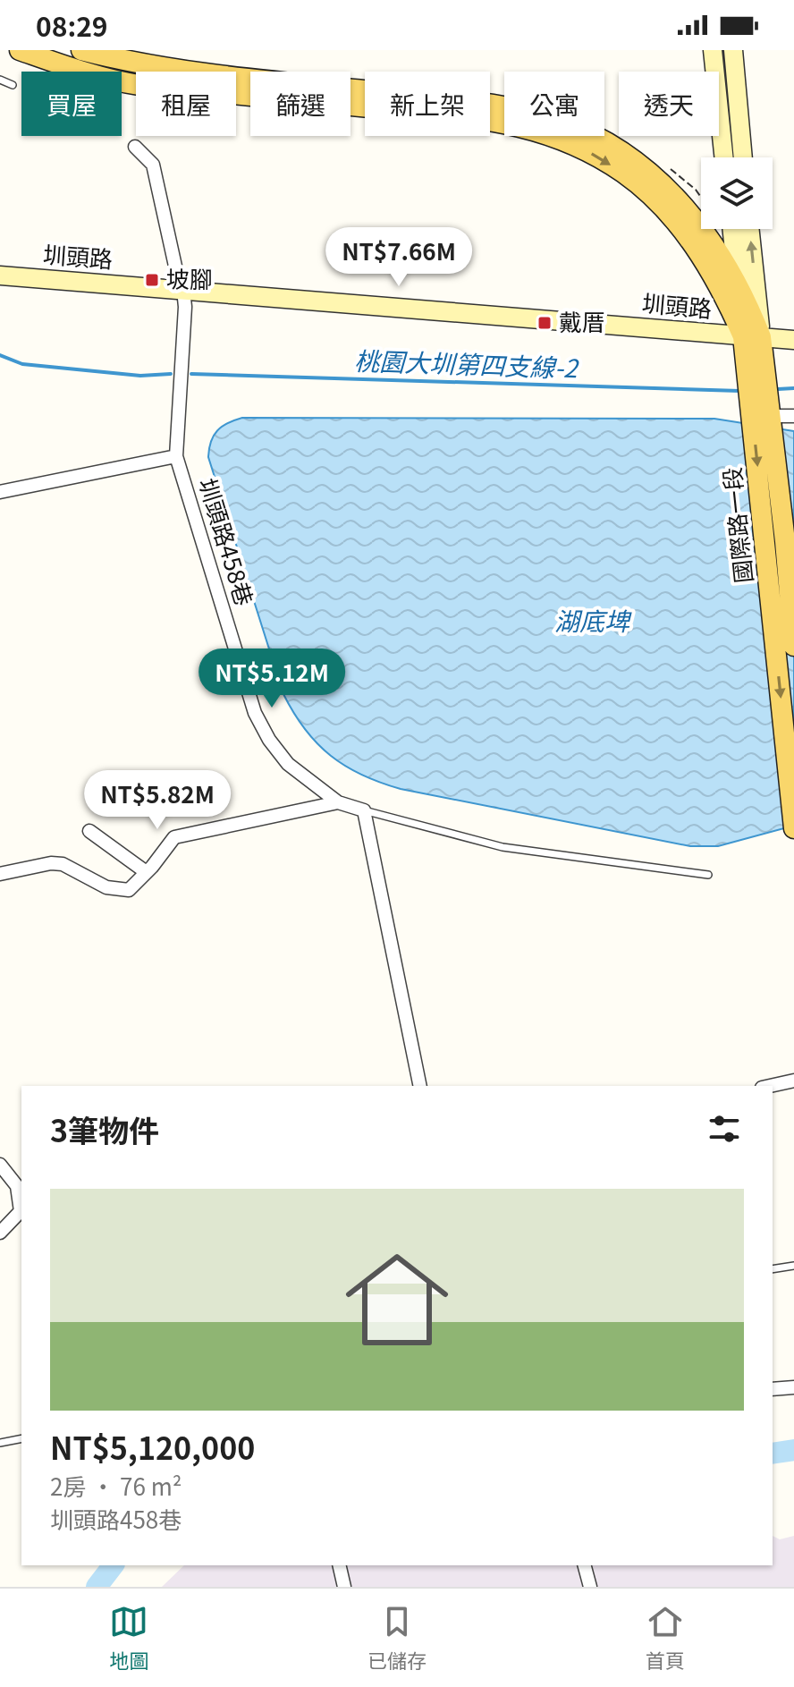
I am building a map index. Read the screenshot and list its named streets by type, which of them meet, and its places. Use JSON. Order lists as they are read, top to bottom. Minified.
{"streets":{"main road":["國際路一段"],"street":["圳頭路","圳頭路458巷"]},"crossings":[["圳頭路","國際路一段"],["圳頭路","圳頭路458巷"]],"water":["桃園大圳第四支線-2","湖底埤"],"places":{"transit":["坡腳","戴厝"]},"page":{"status":"08:29","chip":["買屋","租屋","篩選","新上架","公寓","透天"],"price":["NT$7.66M","NT$5.12M","NT$5.82M"],"heading":"3筆物件","list":[{"name":"NT$5,120,000","note":"2房 · 76 m² · 圳頭路458巷"}],"tabs":["地圖","已儲存","首頁"]}}
